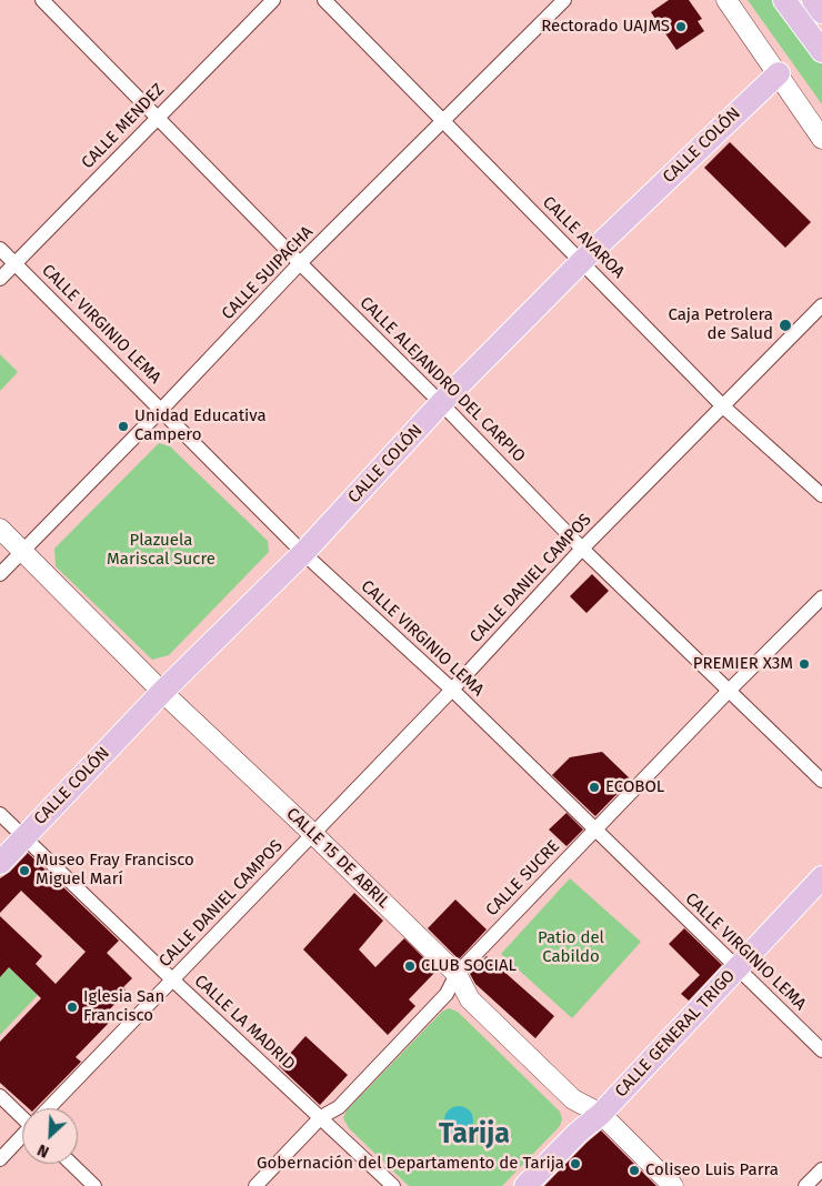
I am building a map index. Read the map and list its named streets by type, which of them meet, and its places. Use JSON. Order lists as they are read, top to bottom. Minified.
{"streets":{"main road":["CALLE COLÓN","CALLE GENERAL TRIGO"],"street":["CALLE MENDEZ","CALLE AVAROA","CALLE SUIPACHA","CALLE VIRGINIO LEMA","CALLE ALEJANDRO DEL CARPIO","CALLE DANIEL CAMPOS","CALLE 15 DE ABRIL","CALLE SUCRE","CALLE LA MADRID"]},"crossings":[["CALLE MENDEZ","CALLE VIRGINIO LEMA"],["CALLE MENDEZ","CALLE ALEJANDRO DEL CARPIO"],["CALLE COLÓN","CALLE AVAROA"],["CALLE COLÓN","CALLE VIRGINIO LEMA"],["CALLE COLÓN","CALLE ALEJANDRO DEL CARPIO"],["CALLE COLÓN","CALLE 15 DE ABRIL"],["CALLE COLÓN","CALLE LA MADRID"],["CALLE AVAROA","CALLE SUIPACHA"],["CALLE AVAROA","CALLE DANIEL CAMPOS"],["CALLE SUIPACHA","CALLE VIRGINIO LEMA"],["CALLE SUIPACHA","CALLE ALEJANDRO DEL CARPIO"],["CALLE SUIPACHA","CALLE 15 DE ABRIL"],["CALLE VIRGINIO LEMA","CALLE DANIEL CAMPOS"],["CALLE VIRGINIO LEMA","CALLE SUCRE"],["CALLE VIRGINIO LEMA","CALLE GENERAL TRIGO"],["CALLE ALEJANDRO DEL CARPIO","CALLE DANIEL CAMPOS"],["CALLE ALEJANDRO DEL CARPIO","CALLE SUCRE"],["CALLE DANIEL CAMPOS","CALLE 15 DE ABRIL"],["CALLE DANIEL CAMPOS","CALLE LA MADRID"],["CALLE 15 DE ABRIL","CALLE SUCRE"],["CALLE 15 DE ABRIL","CALLE GENERAL TRIGO"],["CALLE SUCRE","CALLE LA MADRID"]],"districts":["Tarija"],"parks":["Plazuela Mariscal Sucre","Patio del Cabildo"],"places":["Rectorado UAJMS","Caja Petrolera de Salud","Unidad Educativa Campero","PREMIER X3M","ECOBOL","Museo Fray Francisco Miguel Marí","CLUB SOCIAL","Iglesia San Francisco","Gobernación del Departamento de Tarija","Coliseo Luis Parra"],"north":"bottom left"}
